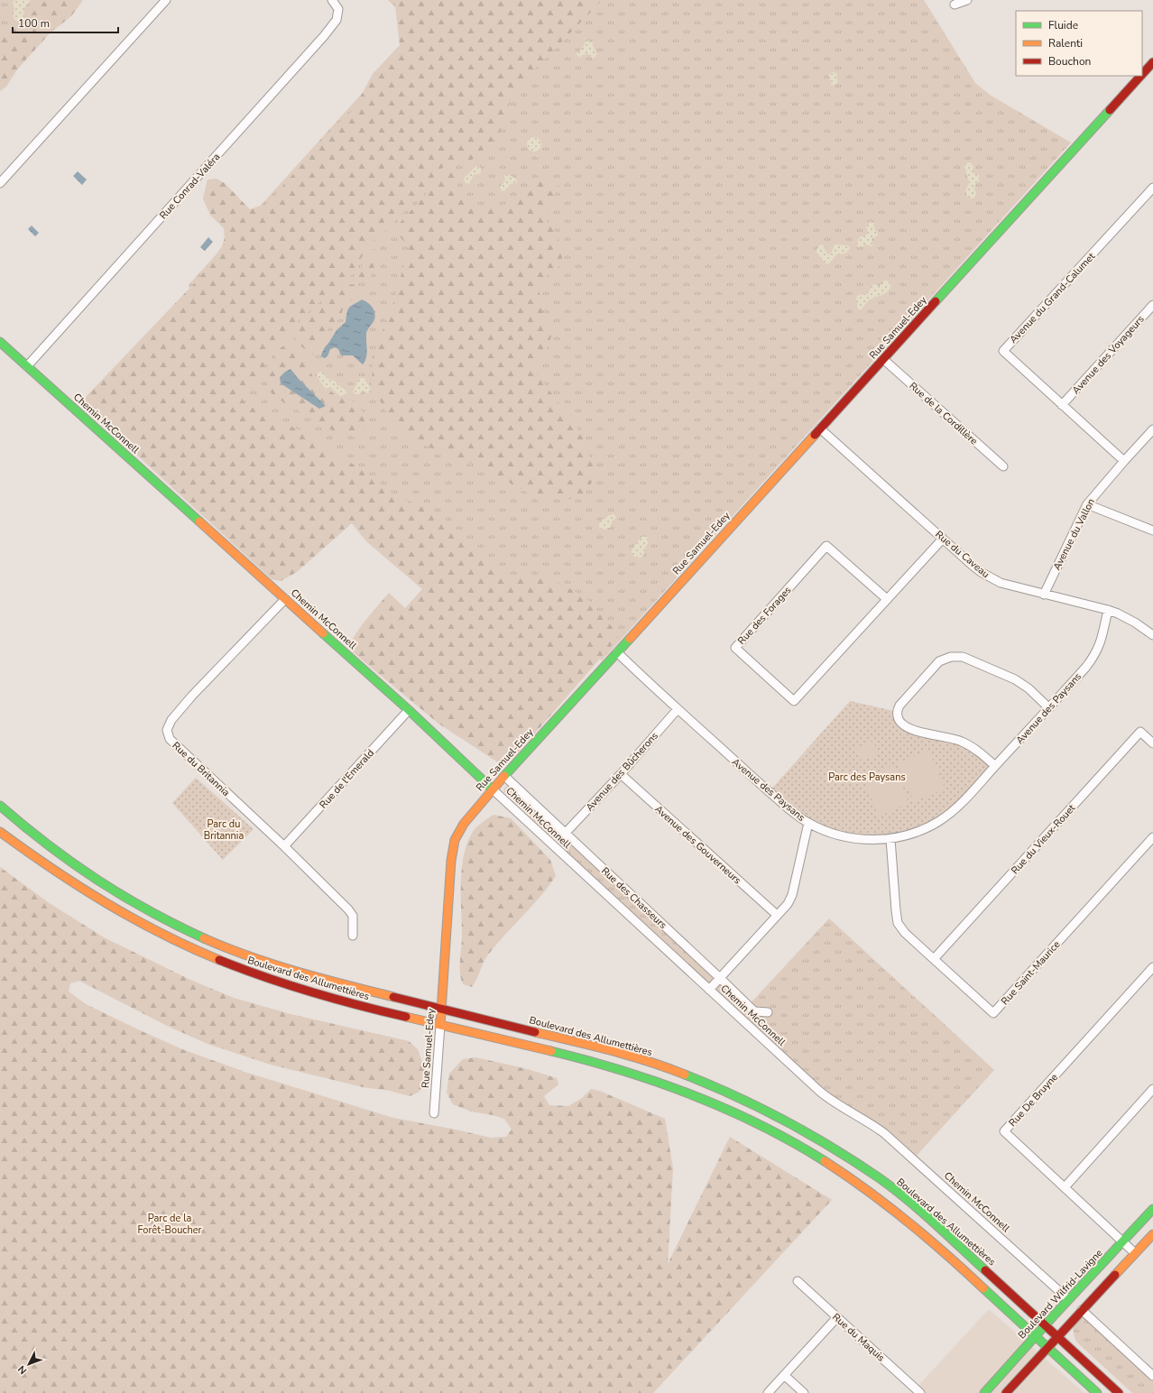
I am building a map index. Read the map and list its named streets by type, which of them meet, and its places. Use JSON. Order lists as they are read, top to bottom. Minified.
{"streets":{"main road":["Rue Samuel-Edey","Chemin McConnell","Boulevard des Allumettières","Boulevard Wilfrid-Lavigne"],"street":["Rue Conrad-Valéra","Avenue du Grand-Calumet","Avenue des Voyageurs","Rue de la Cordillère","Avenue du Vallon","Rue du Caveau","Rue des Forages","Avenue des Paysans","Rue du Britannia","Avenue des Bûcherons","Rue de l'Emerald","Rue du Vieux-Rouet","Avenue des Gouverneurs","Rue des Chasseurs","Rue Saint-Maurice","Rue De Bruyne","Rue du Maquis"]},"crossings":[["Rue Conrad-Valéra","Chemin McConnell"],["Avenue du Grand-Calumet","Avenue des Voyageurs"],["Avenue du Grand-Calumet","Avenue du Vallon"],["Rue Samuel-Edey","Rue de la Cordillère"],["Rue Samuel-Edey","Chemin McConnell"],["Rue Samuel-Edey","Rue du Caveau"],["Rue Samuel-Edey","Avenue des Paysans"],["Rue Samuel-Edey","Rue des Chasseurs"],["Rue Samuel-Edey","Boulevard des Allumettières"],["Chemin McConnell","Rue du Britannia"],["Chemin McConnell","Rue de l'Emerald"],["Chemin McConnell","Boulevard Wilfrid-Lavigne"],["Avenue du Vallon","Rue du Caveau"],["Rue du Caveau","Rue des Forages"],["Rue du Caveau","Avenue des Paysans"],["Avenue des Paysans","Avenue des Bûcherons"],["Avenue des Paysans","Rue Saint-Maurice"],["Rue du Britannia","Rue de l'Emerald"],["Avenue des Bûcherons","Avenue des Gouverneurs"],["Avenue des Bûcherons","Rue des Chasseurs"],["Rue du Vieux-Rouet","Rue Saint-Maurice"],["Boulevard des Allumettières","Boulevard Wilfrid-Lavigne"],["Rue De Bruyne","Boulevard Wilfrid-Lavigne"]],"parks":["Parc des Paysans","Parc du Britannia","Parc de la Forêt-Boucher"],"legend":["Fluide","Ralenti","Bouchon"],"scale_bar":"100 m","north":"bottom left"}
